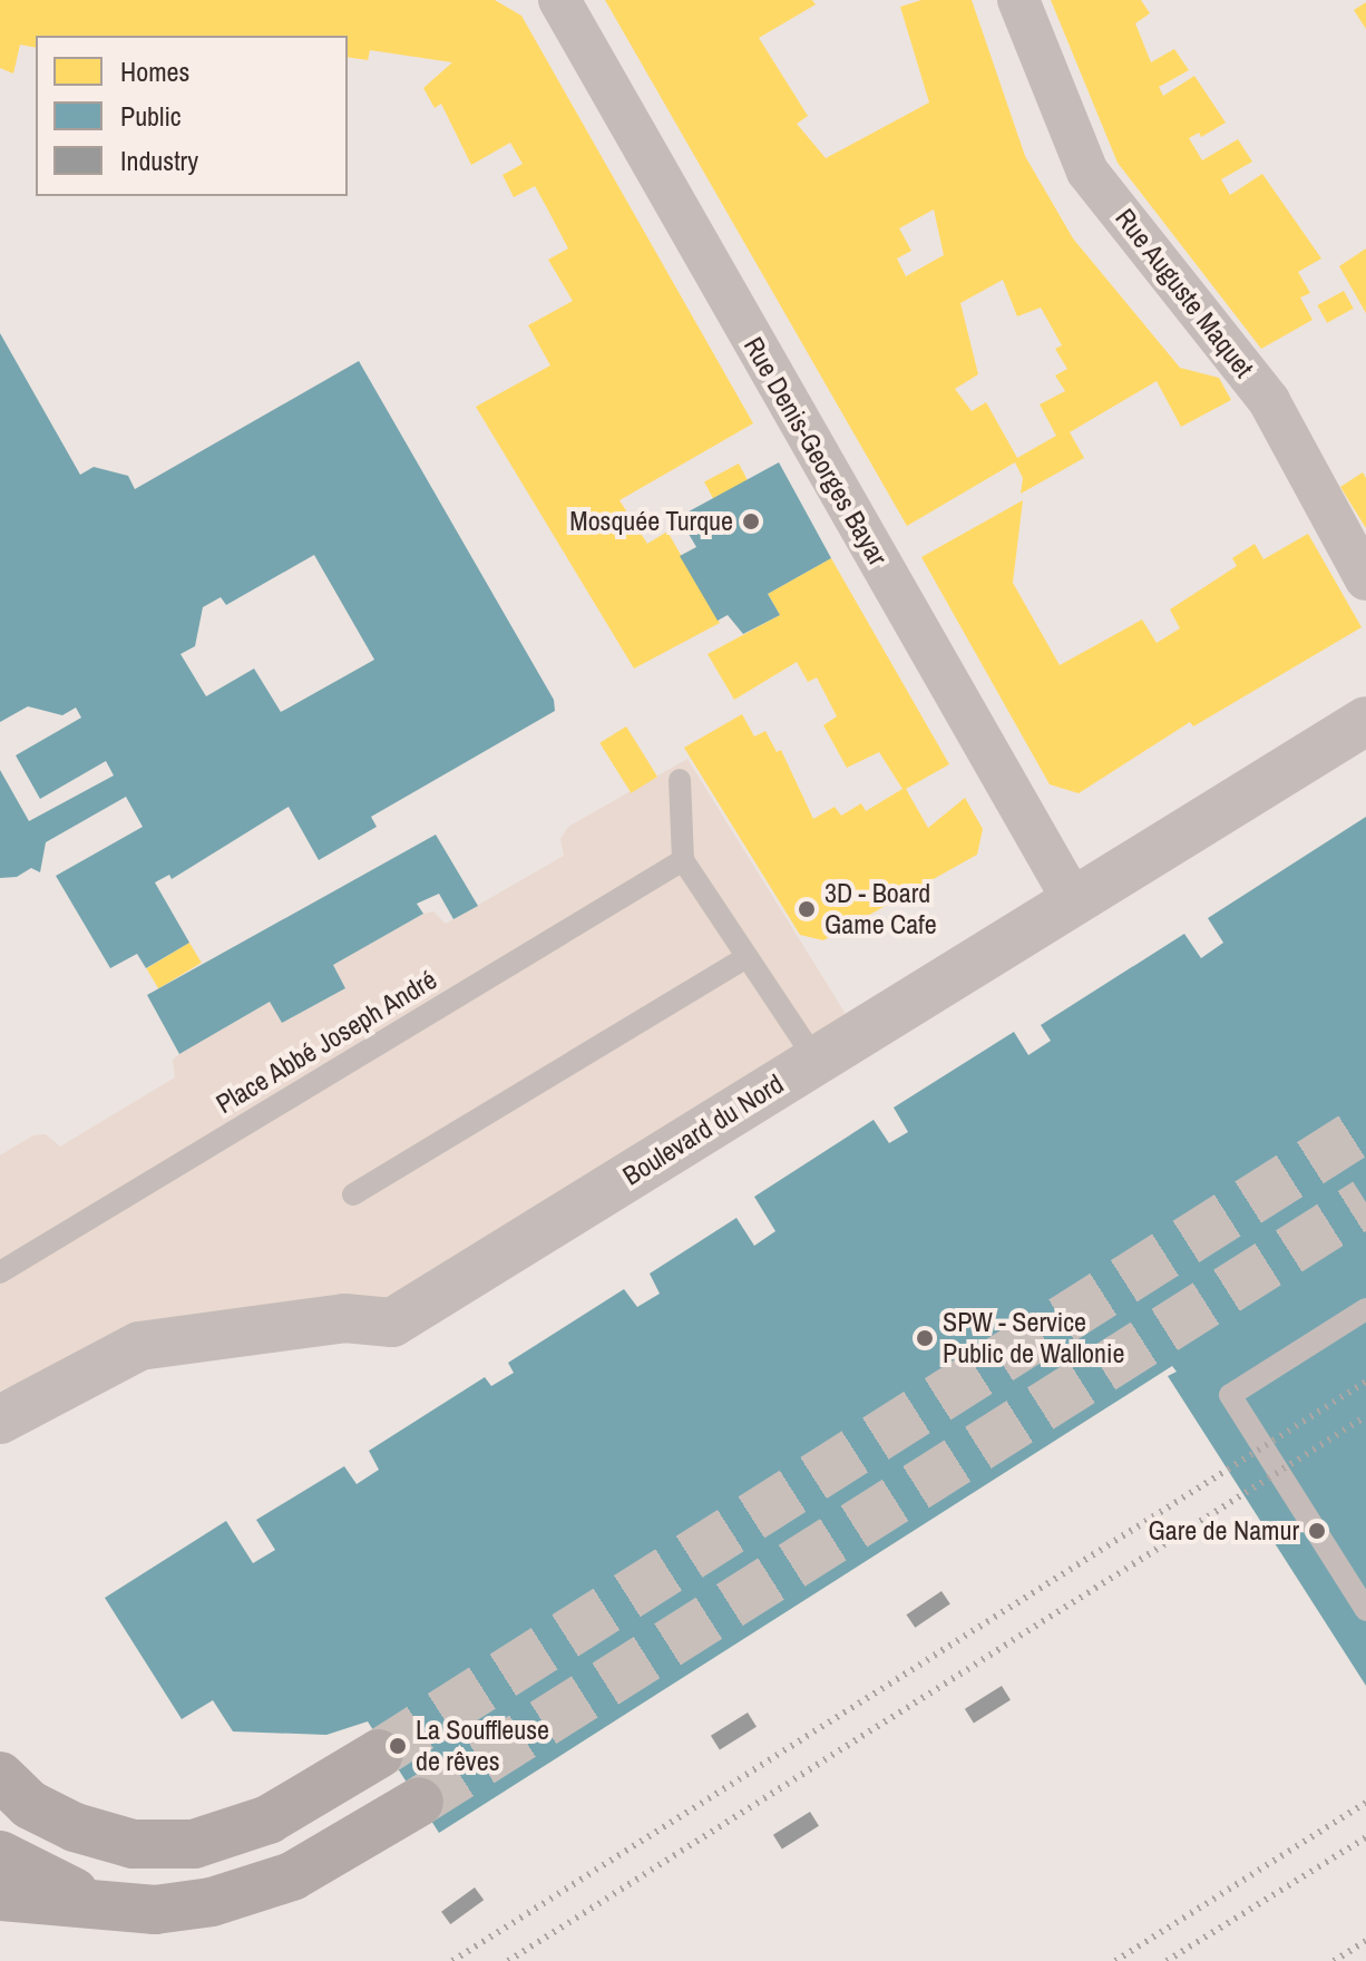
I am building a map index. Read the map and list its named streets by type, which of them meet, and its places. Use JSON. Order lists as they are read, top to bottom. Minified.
{"streets":{"street":["Rue Auguste Maquet","Rue Denis-Georges Bayar","Boulevard du Nord"],"lane":["Place Abbé Joseph André"]},"crossings":[["Rue Denis-Georges Bayar","Boulevard du Nord"]],"places":["Mosquée Turque","3D - Board Game Cafe","SPW - Service Public de Wallonie","Gare de Namur","La Souffleuse de rêves"],"legend":["Homes","Public","Industry"]}
